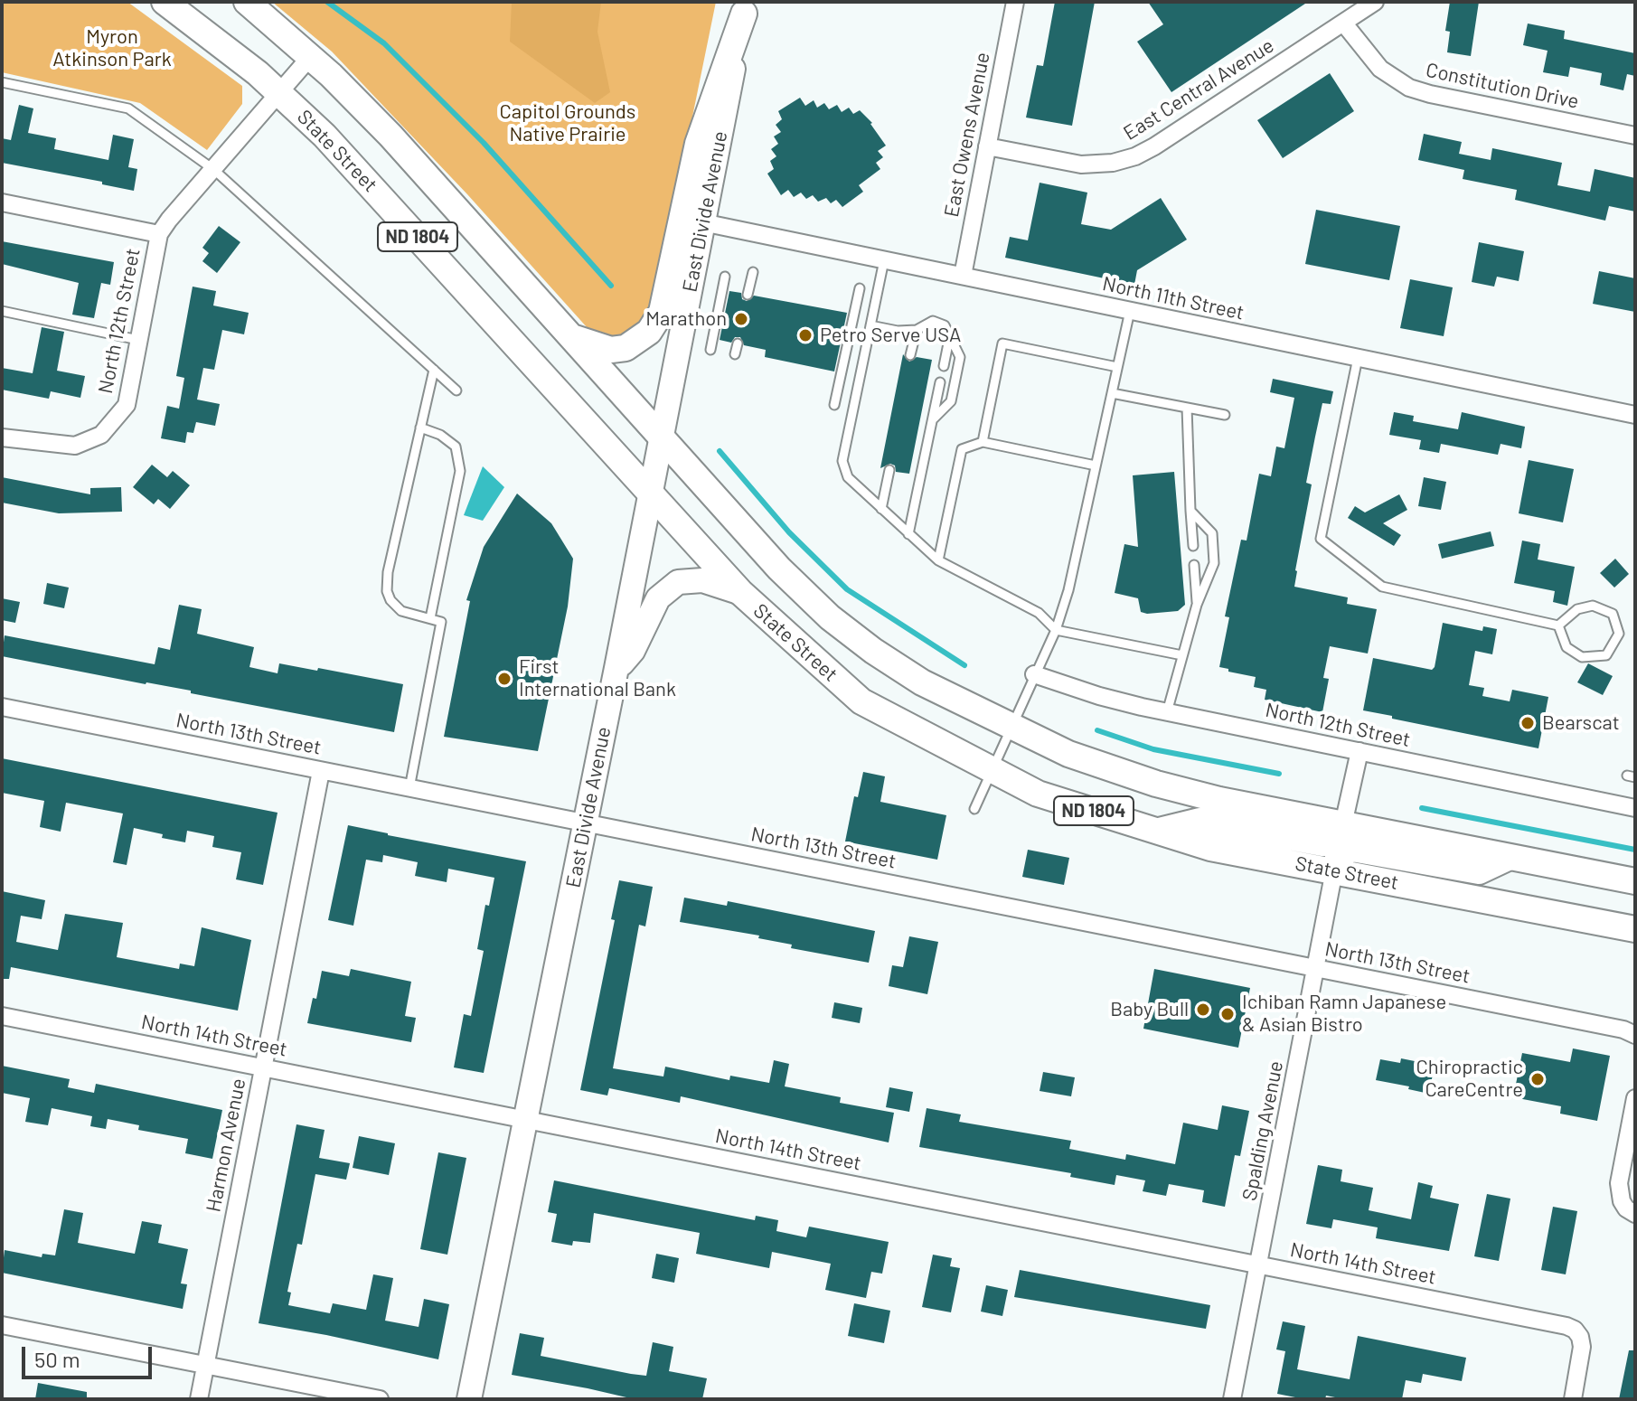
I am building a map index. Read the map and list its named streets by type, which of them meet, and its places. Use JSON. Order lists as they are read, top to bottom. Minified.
{"streets":{"main road":["State Street","ND 1804"],"street":["Constitution Drive","East Central Avenue","East Owens Avenue","East Divide Avenue","North 11th Street","North 12th Street","North 13th Street","North 14th Street","Spalding Avenue","Harmon Avenue"]},"crossings":[["Constitution Drive","East Central Avenue"],["East Central Avenue","East Owens Avenue"],["East Owens Avenue","North 11th Street"],["State Street","East Divide Avenue"],["State Street","North 12th Street"],["State Street","Spalding Avenue"],["East Divide Avenue","ND 1804"],["East Divide Avenue","North 11th Street"],["East Divide Avenue","North 13th Street"],["East Divide Avenue","North 14th Street"],["ND 1804","North 12th Street"],["North 13th Street","Spalding Avenue"],["North 13th Street","Harmon Avenue"],["North 14th Street","Spalding Avenue"],["North 14th Street","Harmon Avenue"]],"parks":["Myron Atkinson Park","Capitol Grounds Native Prairie"],"places":["Marathon","Petro Serve USA","First International Bank","Bearscat","Baby Bull","Ichiban Ramn Japanese & Asian Bistro","Chiropractic CareCentre"],"scale_bar":"50 m"}
